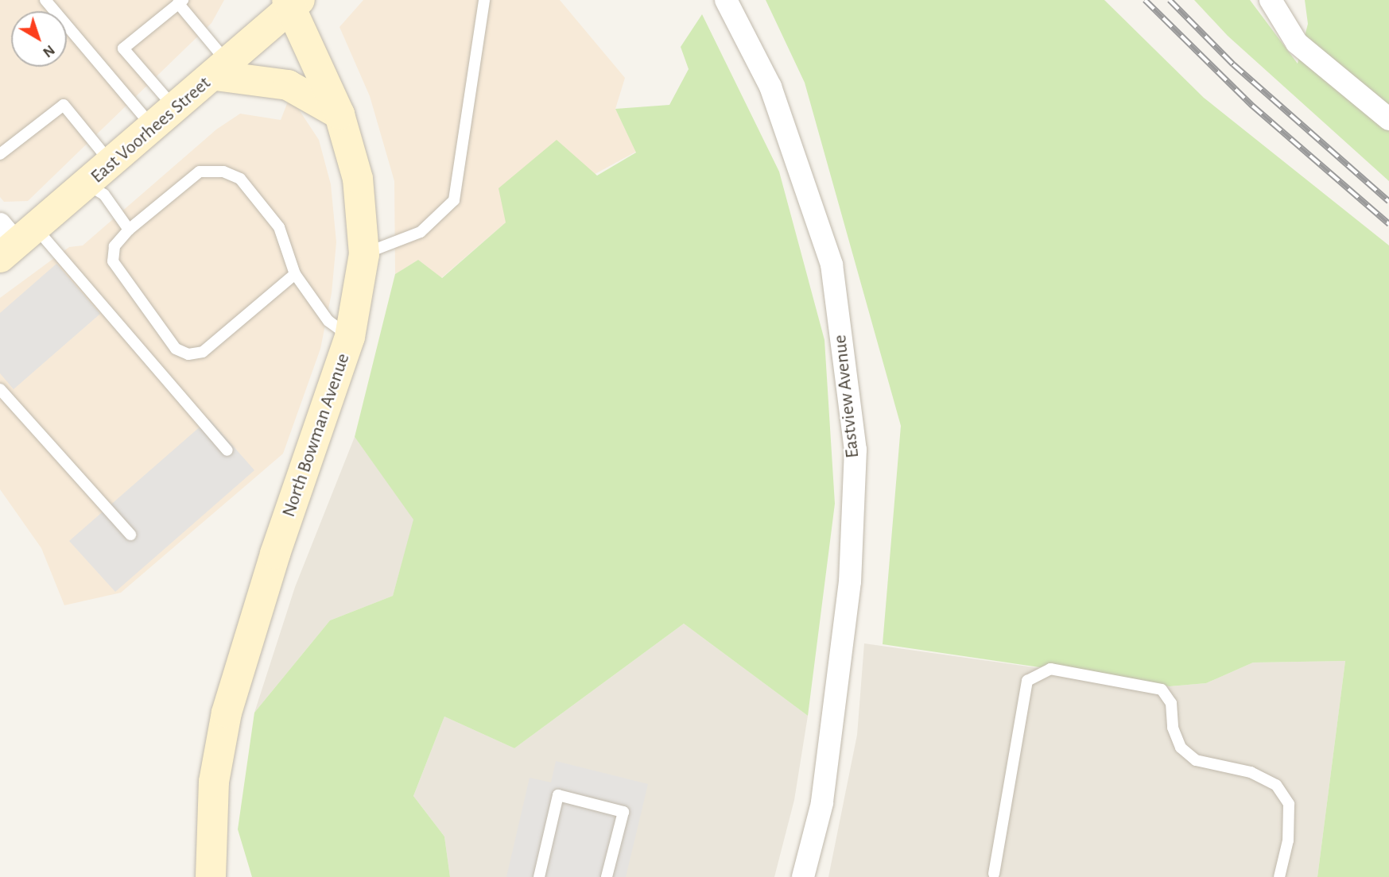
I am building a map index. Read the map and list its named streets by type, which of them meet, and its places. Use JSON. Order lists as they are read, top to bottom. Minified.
{"streets":{"street":["East Voorhees Street","Eastview Avenue","North Bowman Avenue"]},"crossings":[["East Voorhees Street","North Bowman Avenue"]],"north":"bottom right"}
